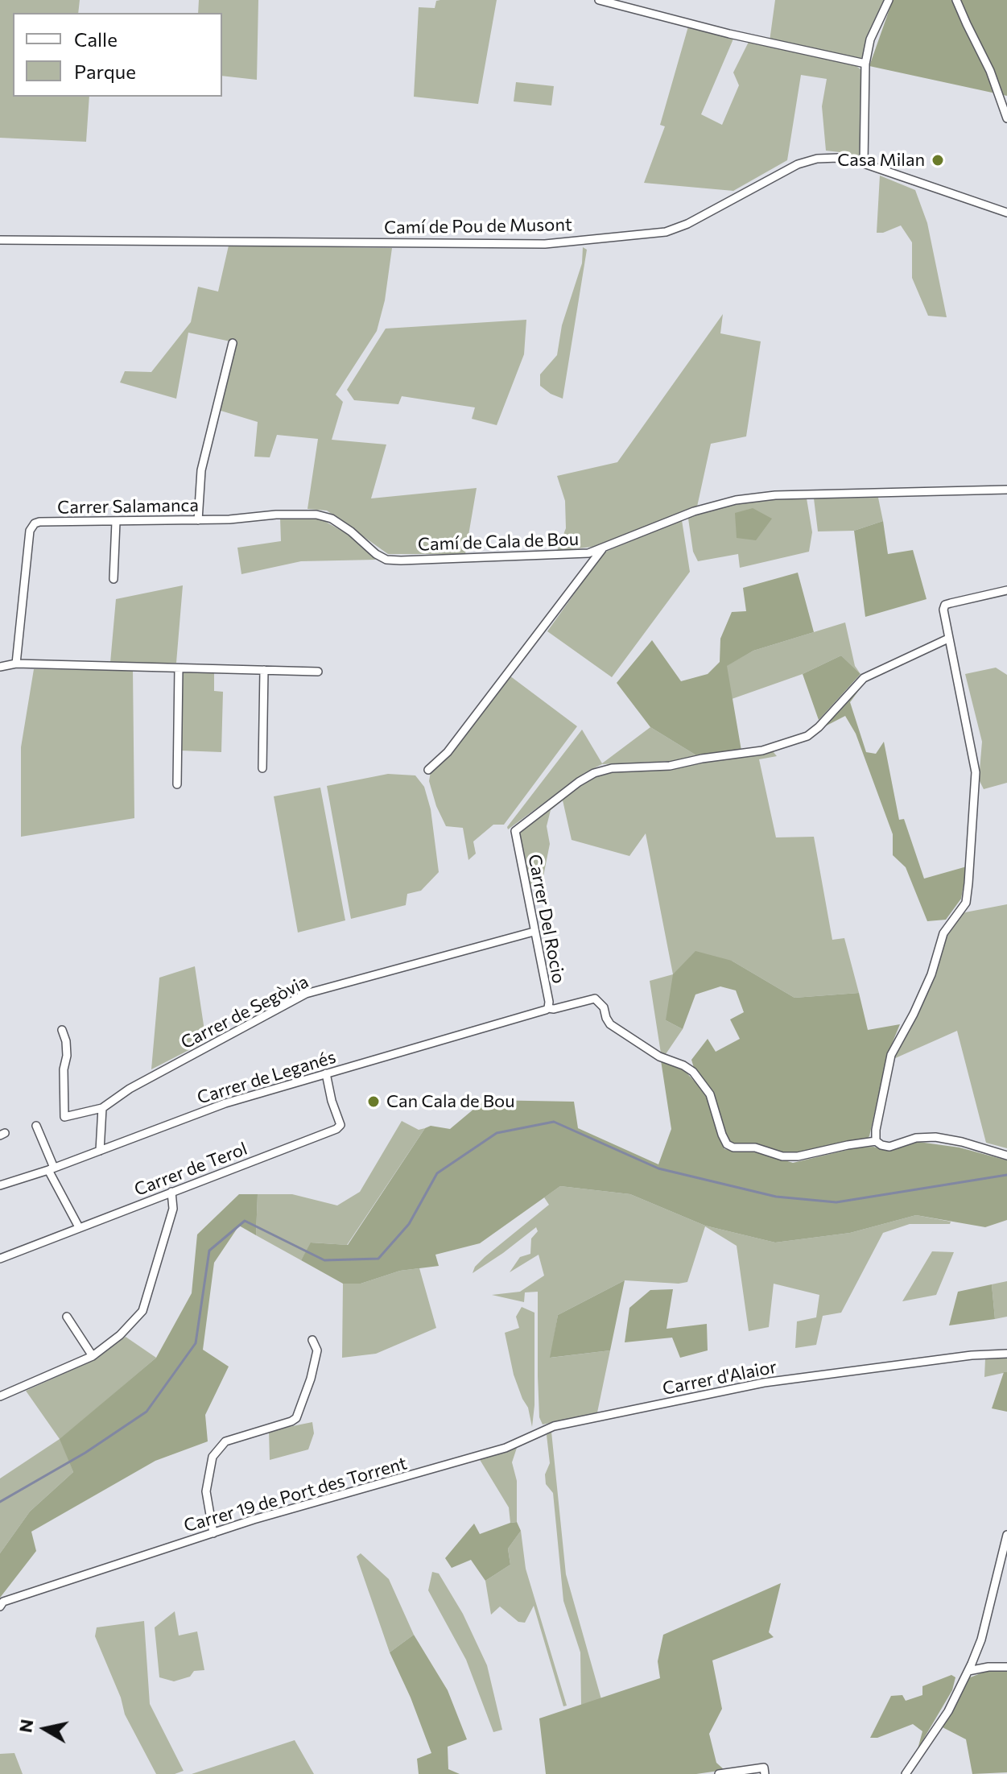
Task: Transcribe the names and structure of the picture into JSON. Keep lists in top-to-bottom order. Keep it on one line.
{"streets":{"street":["Camí de Pou de Musont","Carrer Salamanca","Camí de Cala de Bou","Carrer Del Rocio","Carrer de Segòvia","Carrer de Leganés","Carrer de Terol","Carrer d'Alaior","Carrer 19 de Port des Torrent"]},"crossings":[["Carrer Salamanca","Camí de Cala de Bou"],["Carrer Del Rocio","Carrer de Segòvia"],["Carrer Del Rocio","Carrer de Leganés"],["Carrer de Leganés","Carrer de Terol"],["Carrer d'Alaior","Carrer 19 de Port des Torrent"]],"places":["Casa Milan","Can Cala de Bou"],"legend":["Calle","Parque"],"north":"left"}
